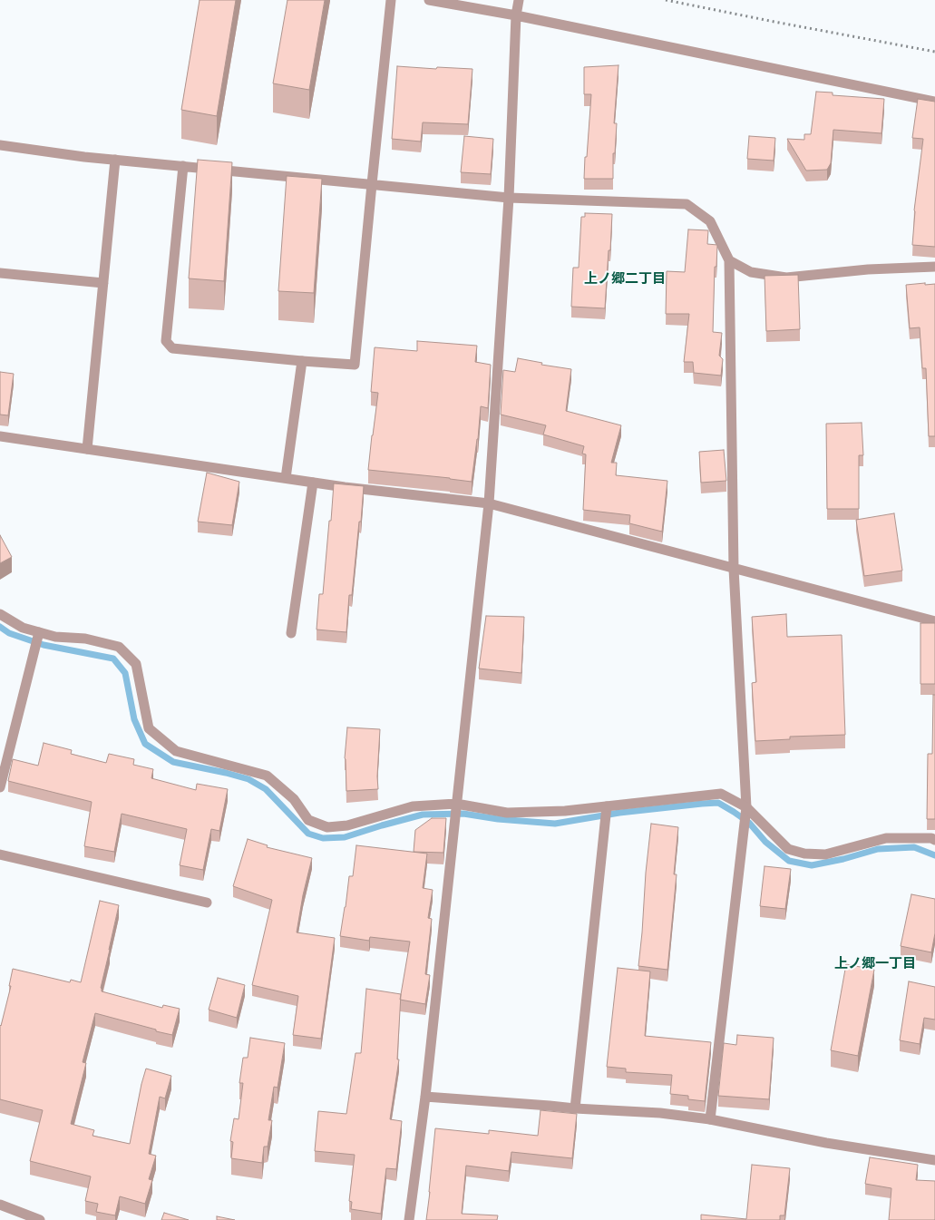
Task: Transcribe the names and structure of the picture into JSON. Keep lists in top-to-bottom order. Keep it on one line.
{"districts":["上ノ郷二丁目","上ノ郷一丁目"]}
